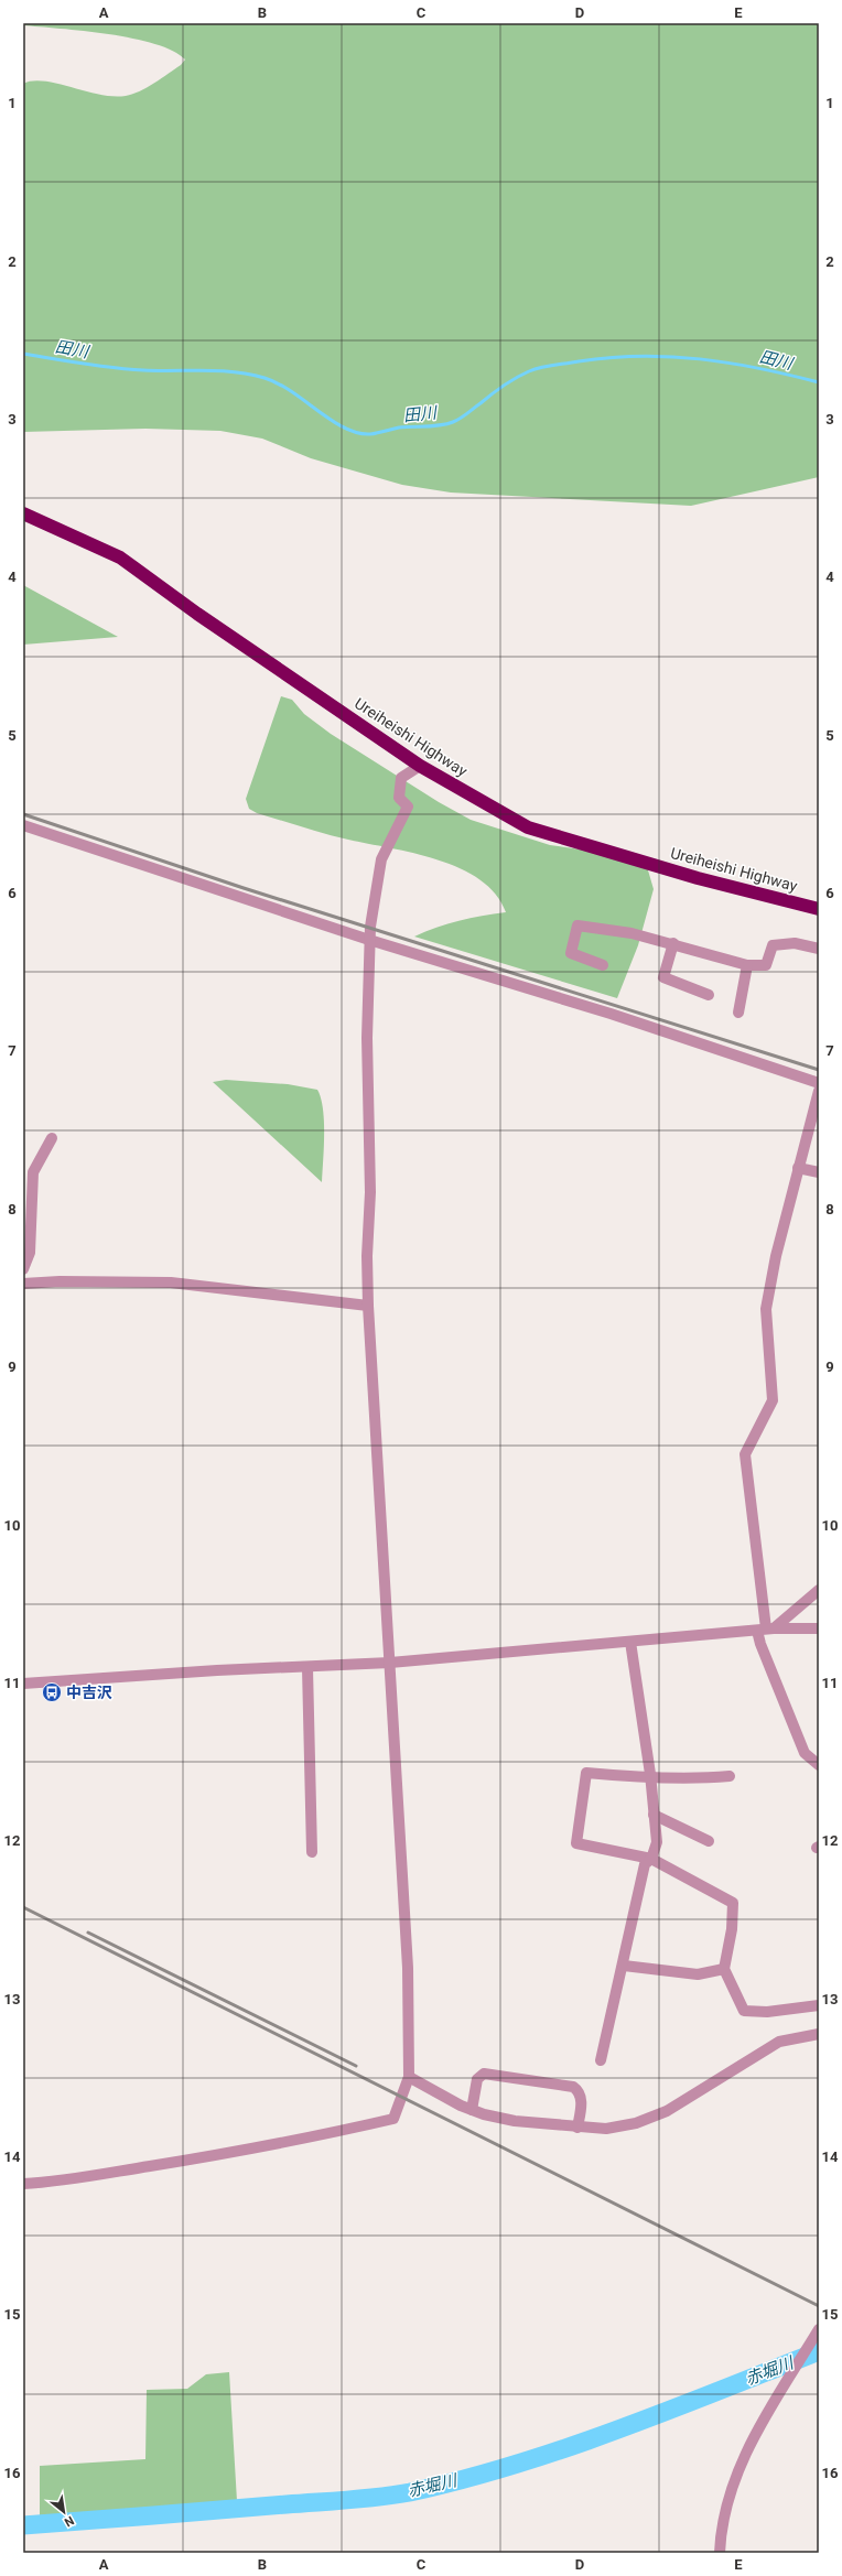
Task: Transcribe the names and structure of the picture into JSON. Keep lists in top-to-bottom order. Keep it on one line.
{"streets":{"highway":["Ureiheishi Highway"]},"water":["田川","赤堀川"],"places":{"bus stop":["中吉沢"]},"north":"bottom right","grid":{"columns":["A","B","C","D","E"],"rows":["1","2","3","4","5","6","7","8","9","10","11","12","13","14","15","16"]}}
